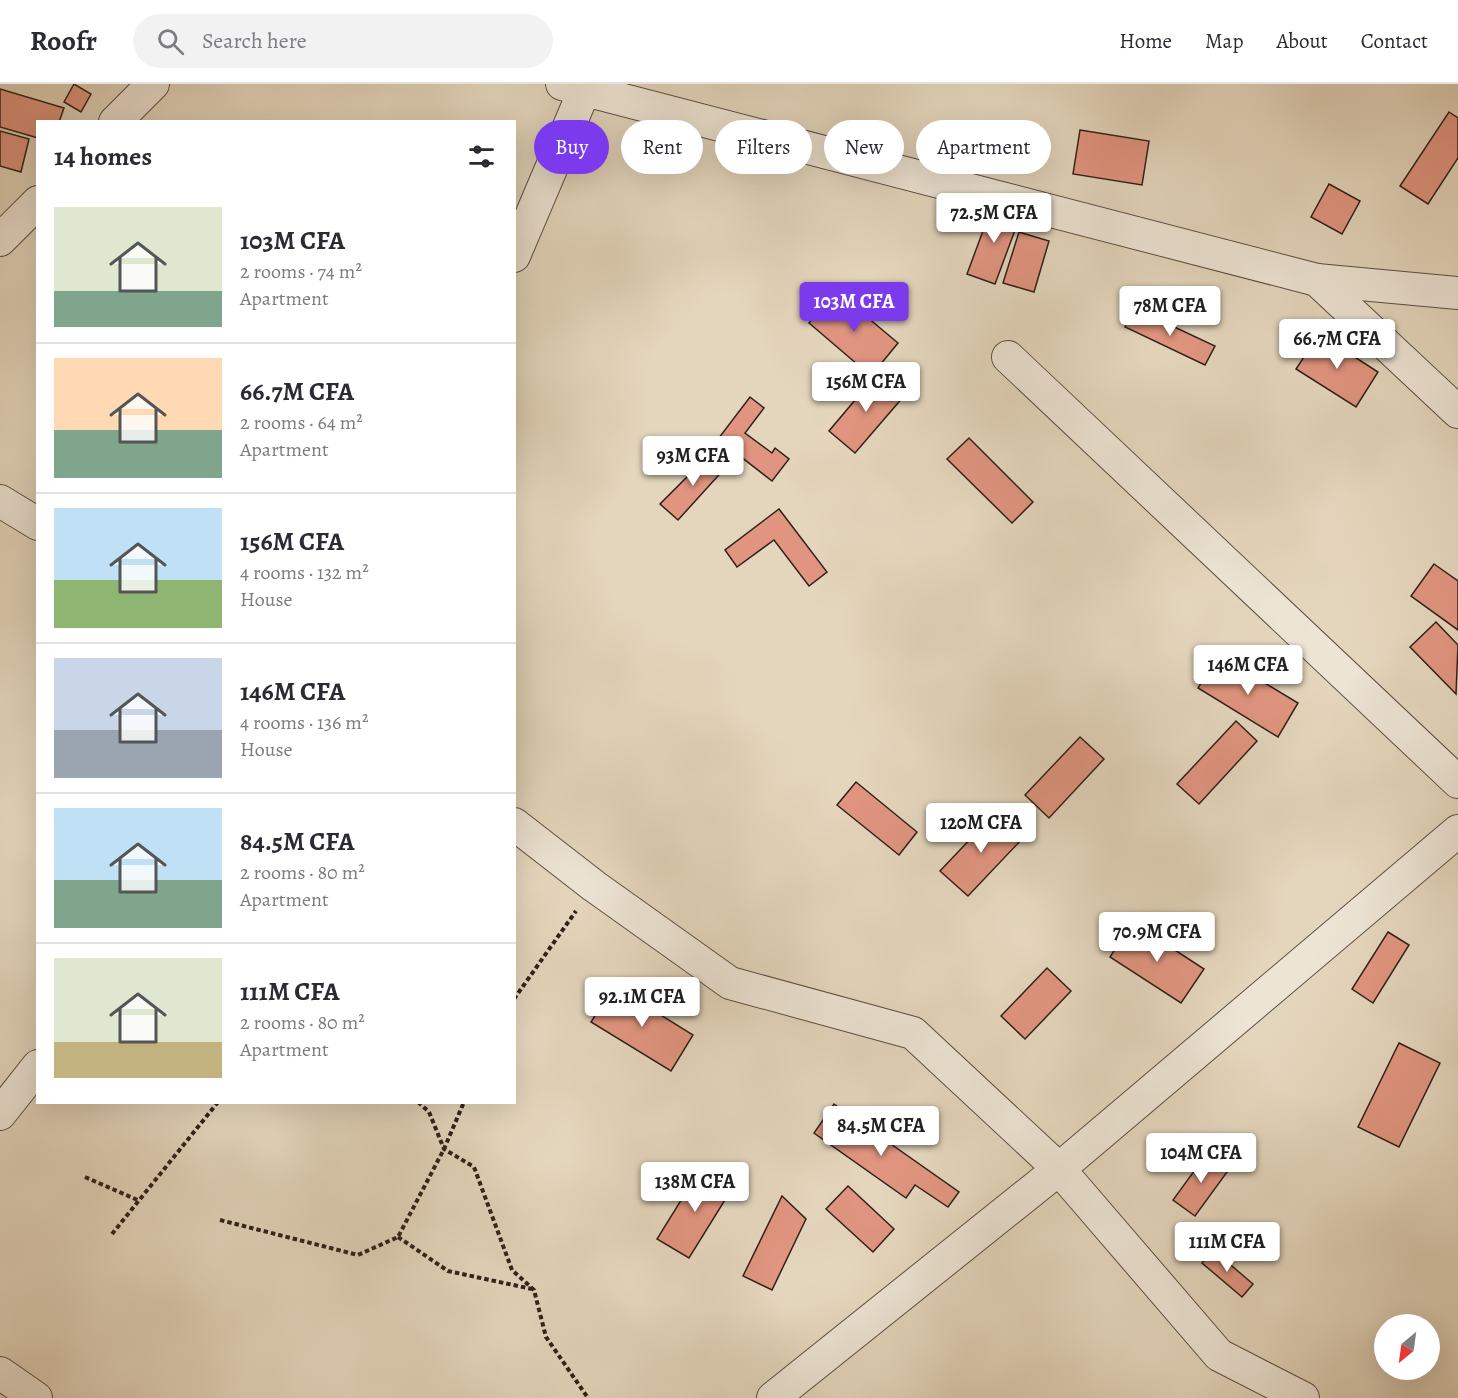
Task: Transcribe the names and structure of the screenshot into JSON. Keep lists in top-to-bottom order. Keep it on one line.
{"north":"bottom left","page":{"header":"Roofr","search":"Search here","nav":["Home","Map","About","Contact"],"chip":["Buy","Rent","Filters","New","Apartment"],"heading":"14 homes","list":[{"name":"103M CFA","note":"2 rooms · 74 m² · Apartment"},{"name":"66.7M CFA","note":"2 rooms · 64 m² · Apartment"},{"name":"156M CFA","note":"4 rooms · 132 m² · House"},{"name":"146M CFA","note":"4 rooms · 136 m² · House"},{"name":"84.5M CFA","note":"2 rooms · 80 m² · Apartment"},{"name":"111M CFA","note":"2 rooms · 80 m² · Apartment"}],"price":["72.5M CFA","103M CFA","78M CFA","66.7M CFA","156M CFA","93M CFA","146M CFA","120M CFA","70.9M CFA","92.1M CFA","84.5M CFA","104M CFA","138M CFA","111M CFA"]}}
